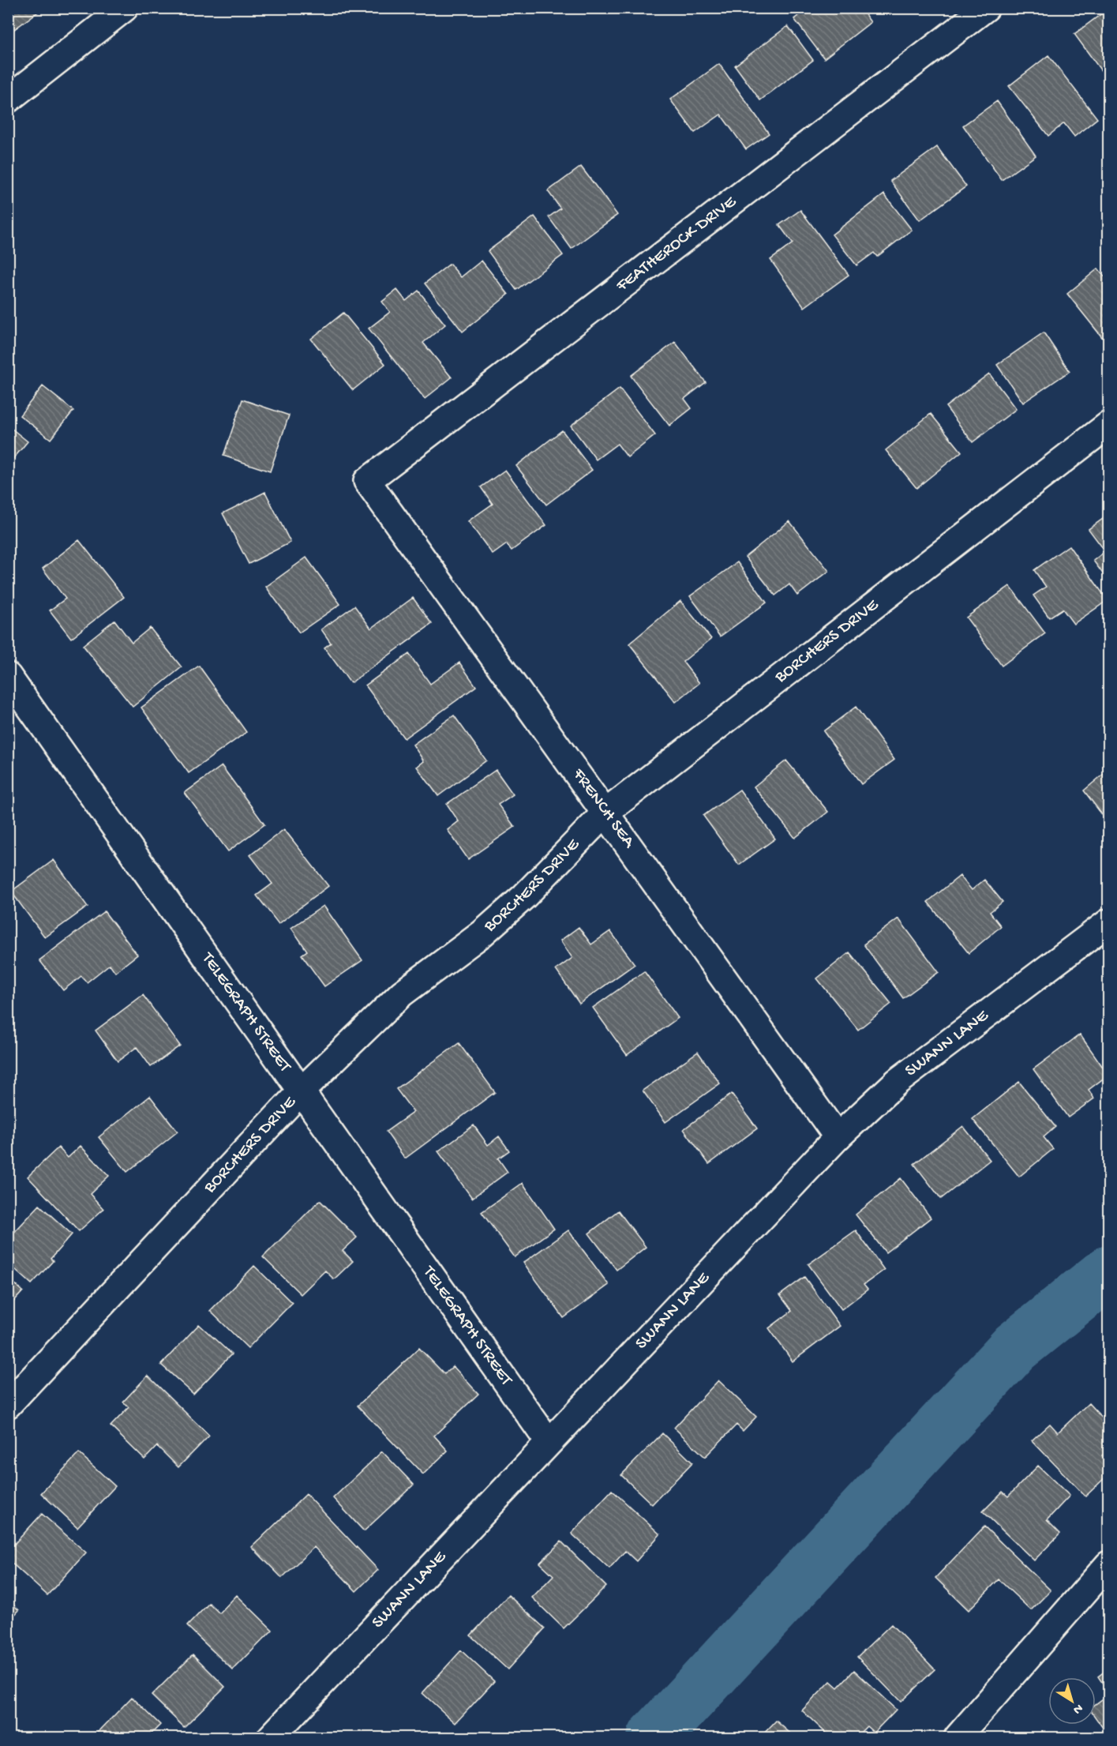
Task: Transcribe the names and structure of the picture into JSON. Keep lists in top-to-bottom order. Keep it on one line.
{"streets":{"street":["FEATHEROCK DRIVE","BORCHERS DRIVE","FRENCH SEA","TELEGRAPH STREET","SWANN LANE"]},"crossings":[["FEATHEROCK DRIVE","FRENCH SEA"],["BORCHERS DRIVE","FRENCH SEA"],["BORCHERS DRIVE","TELEGRAPH STREET"],["FRENCH SEA","SWANN LANE"],["TELEGRAPH STREET","SWANN LANE"]],"north":"bottom right"}
